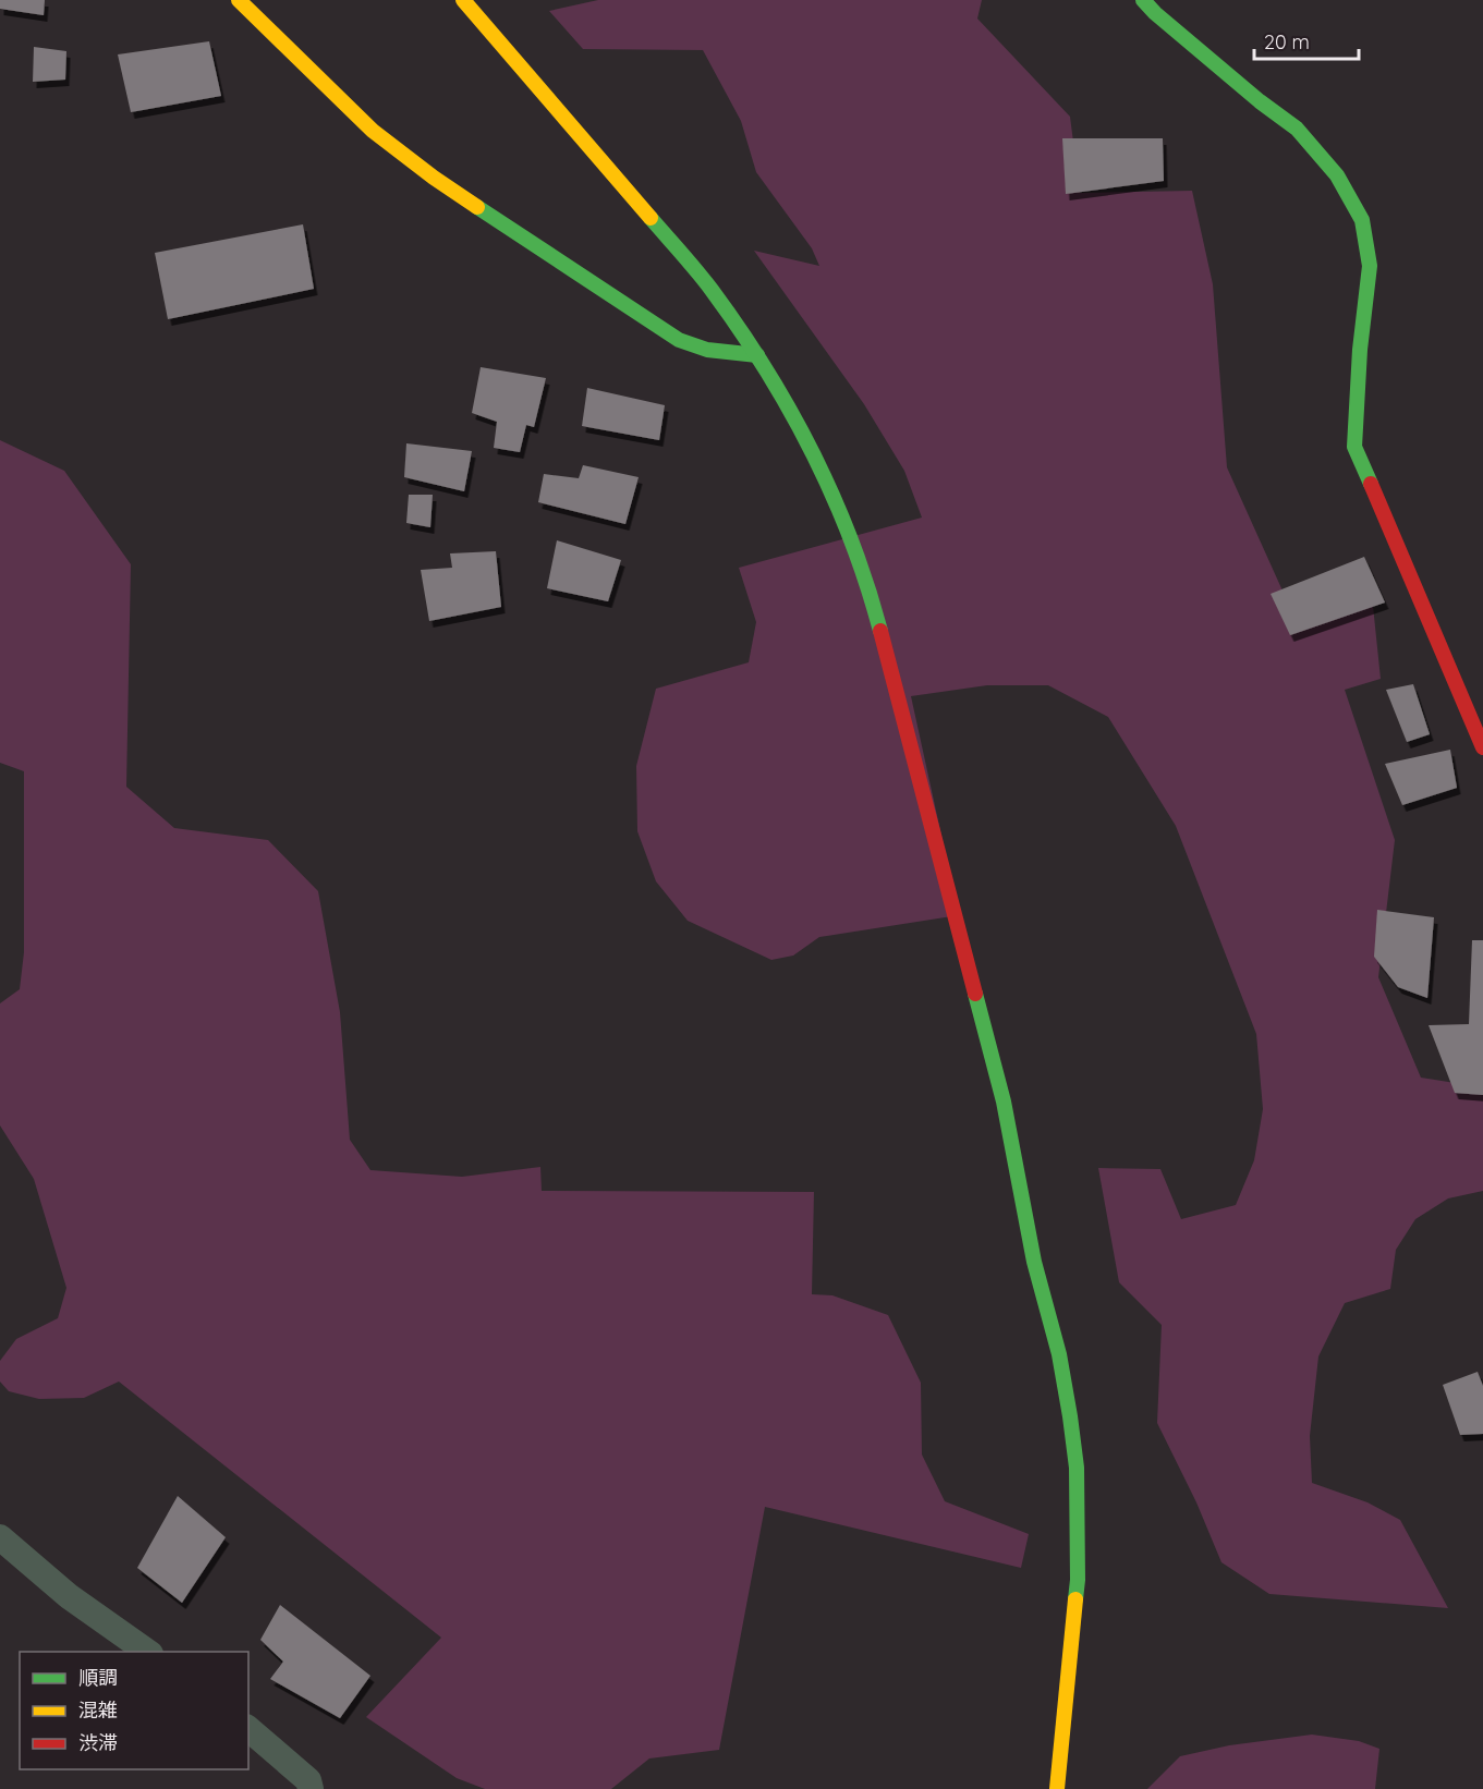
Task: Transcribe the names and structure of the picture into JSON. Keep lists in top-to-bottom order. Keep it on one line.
{"legend":["順調","混雑","渋滞"],"scale_bar":"20 m"}
